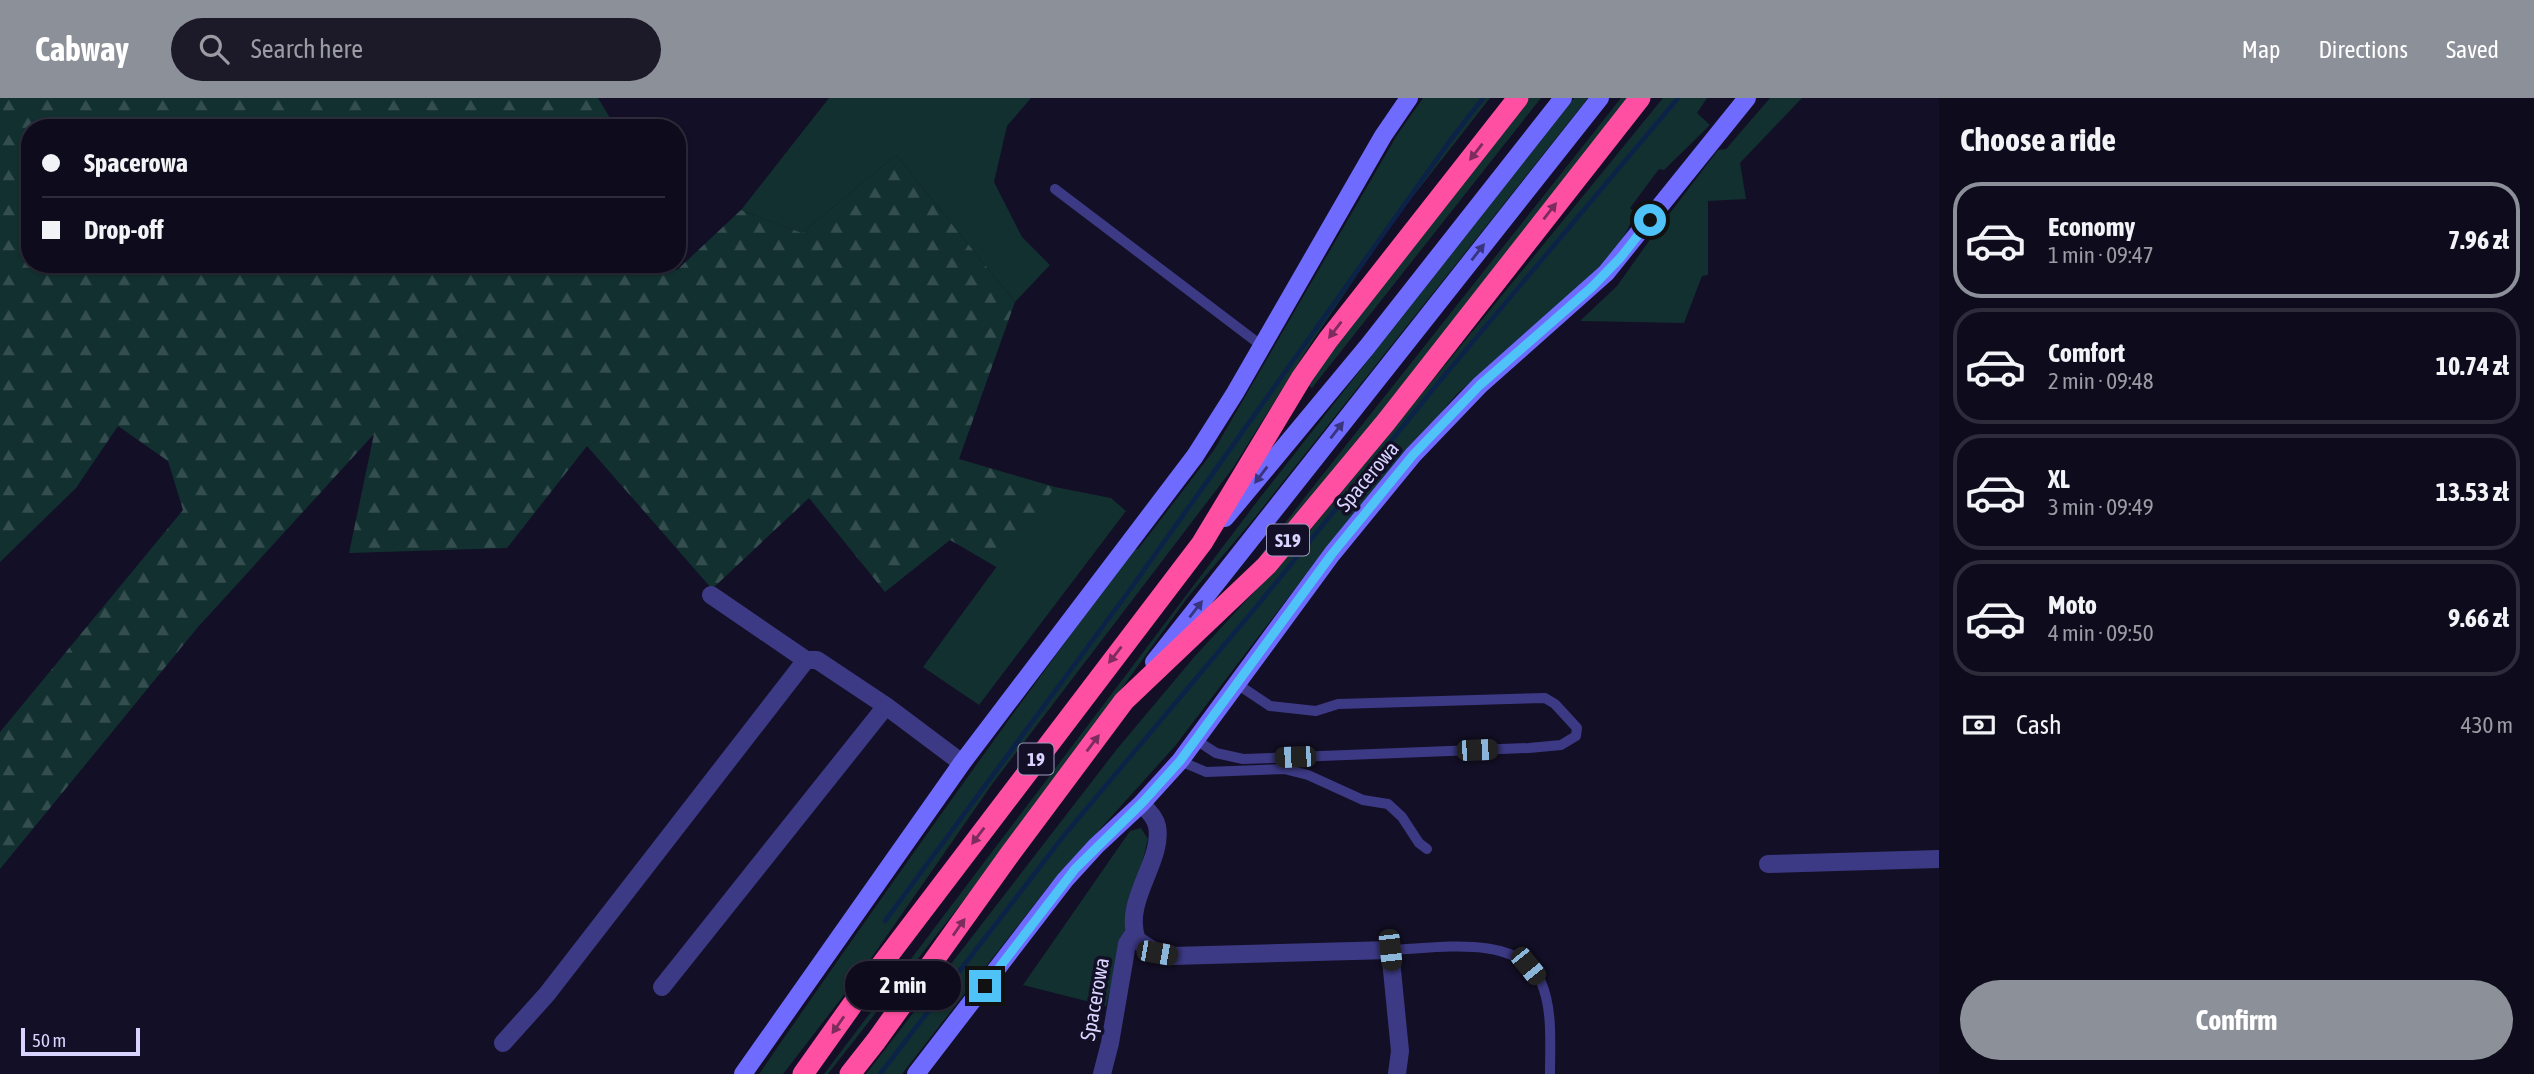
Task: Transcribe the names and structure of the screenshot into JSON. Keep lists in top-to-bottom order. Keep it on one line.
{"streets":{"highway":["S19","19"],"street":["Spacerowa"]},"crossings":[["S19","19"]],"scale_bar":"50 m","page":{"header":"Cabway","search":"Search here","nav":["Map","Directions","Saved"],"heading":"Choose a ride","banner":["Spacerowa","Drop-off"],"list":[{"name":"Economy","note":"1 min · 09:47","value":"7.96 zł"},{"name":"Comfort","note":"2 min · 09:48","value":"10.74 zł"},{"name":"XL","note":"3 min · 09:49","value":"13.53 zł"},{"name":"Moto","note":"4 min · 09:50","value":"9.66 zł"}],"pay":["Cash","430 m"],"bubble":"2 min","buttons":"Confirm","scale":"50 m"}}
